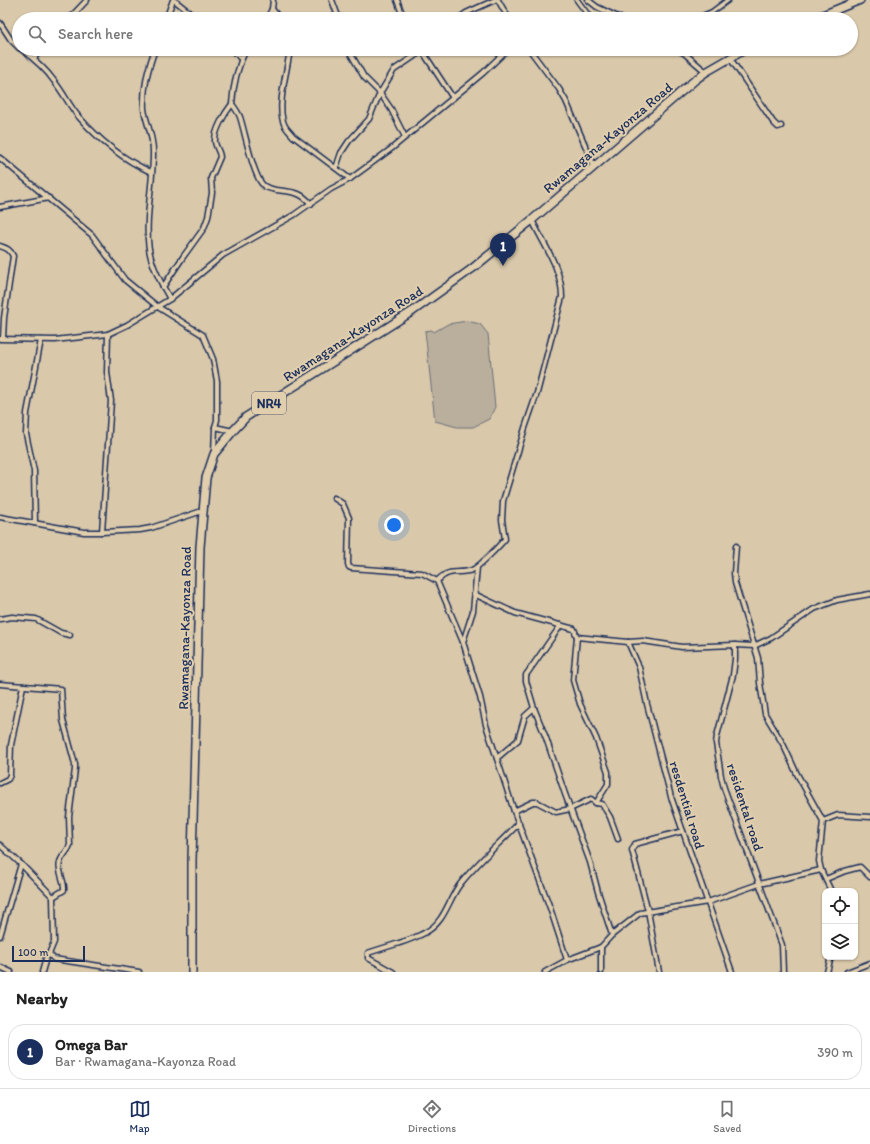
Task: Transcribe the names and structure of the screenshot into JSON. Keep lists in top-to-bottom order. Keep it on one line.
{"streets":{"highway":["Rwamagana-Kayonza Road","NR4"],"street":["resdential road","residental road"]},"scale_bar":"100 m","page":{"search":"Search here","pins":"1","scale":"100 m","heading":"Nearby","list":[{"mark":"1","name":"Omega Bar","note":"Bar · Rwamagana-Kayonza Road","value":"390 m"}],"nav":["Map","Directions","Saved"]}}
